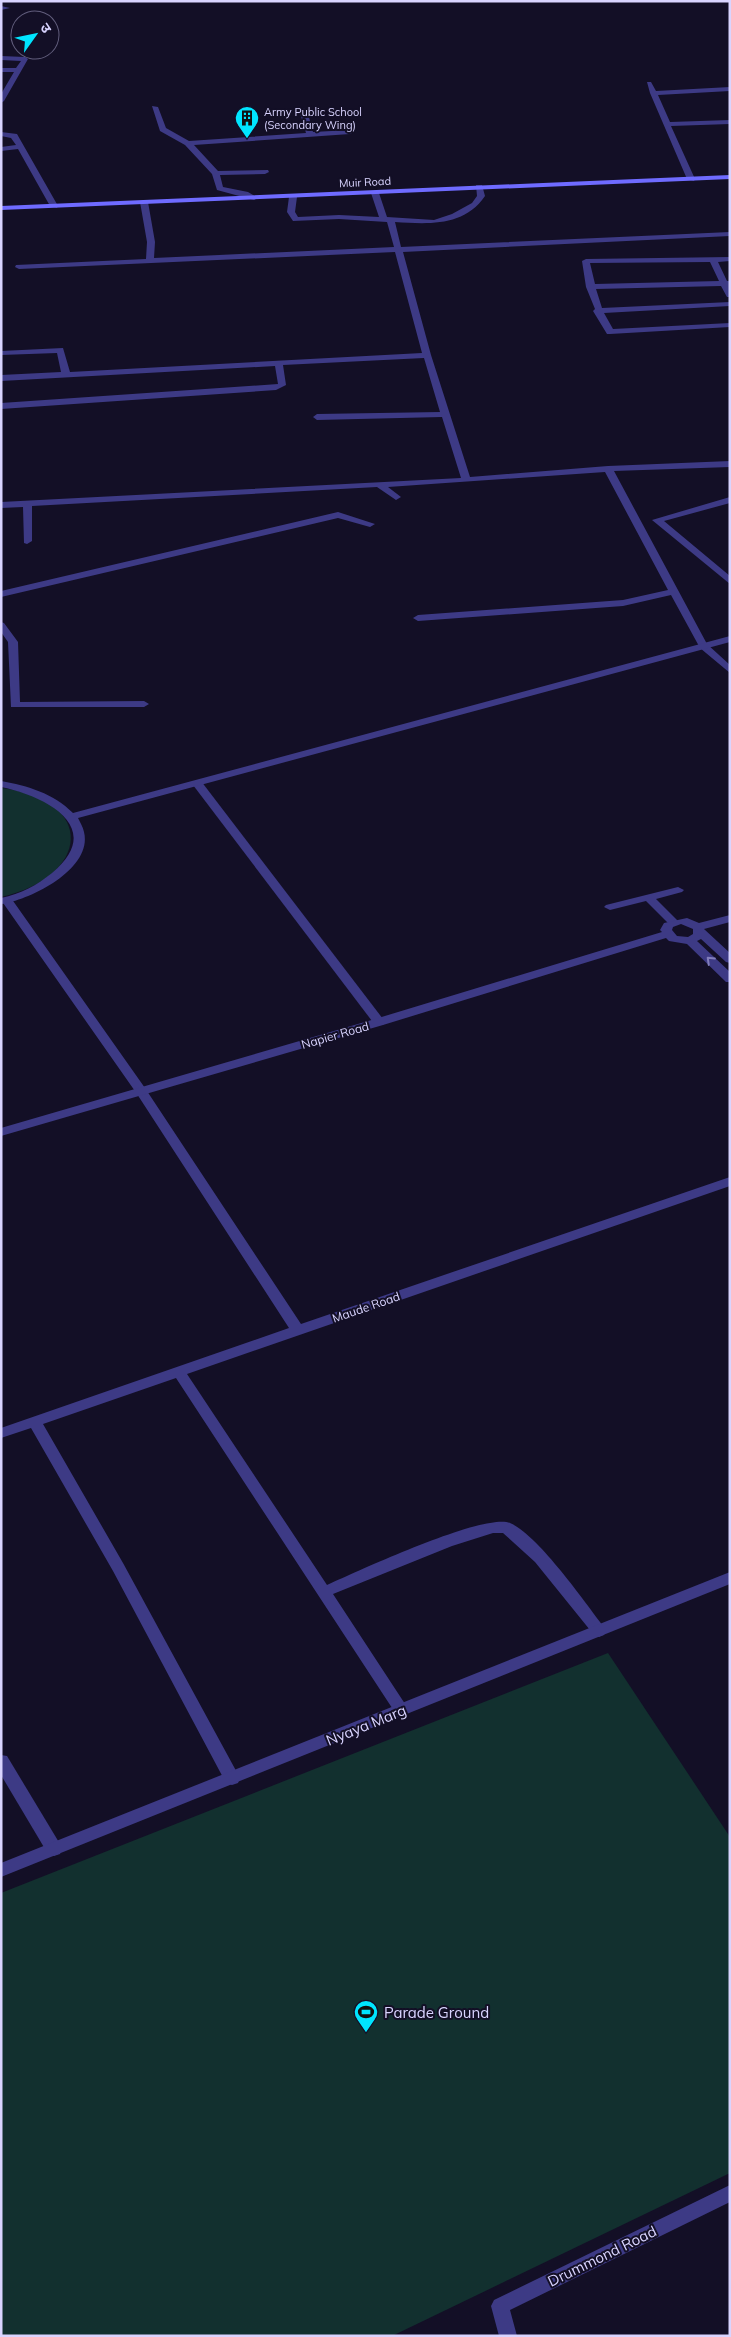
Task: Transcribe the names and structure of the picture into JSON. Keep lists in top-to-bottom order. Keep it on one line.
{"streets":{"main road":["Muir Road"],"street":["Napier Road","Maude Road","Nyaya Marg","Drummond Road"]},"places":{"building":["Army Public School (Secondary Wing)"],"sports":["Parade Ground"]},"north":"top right"}
